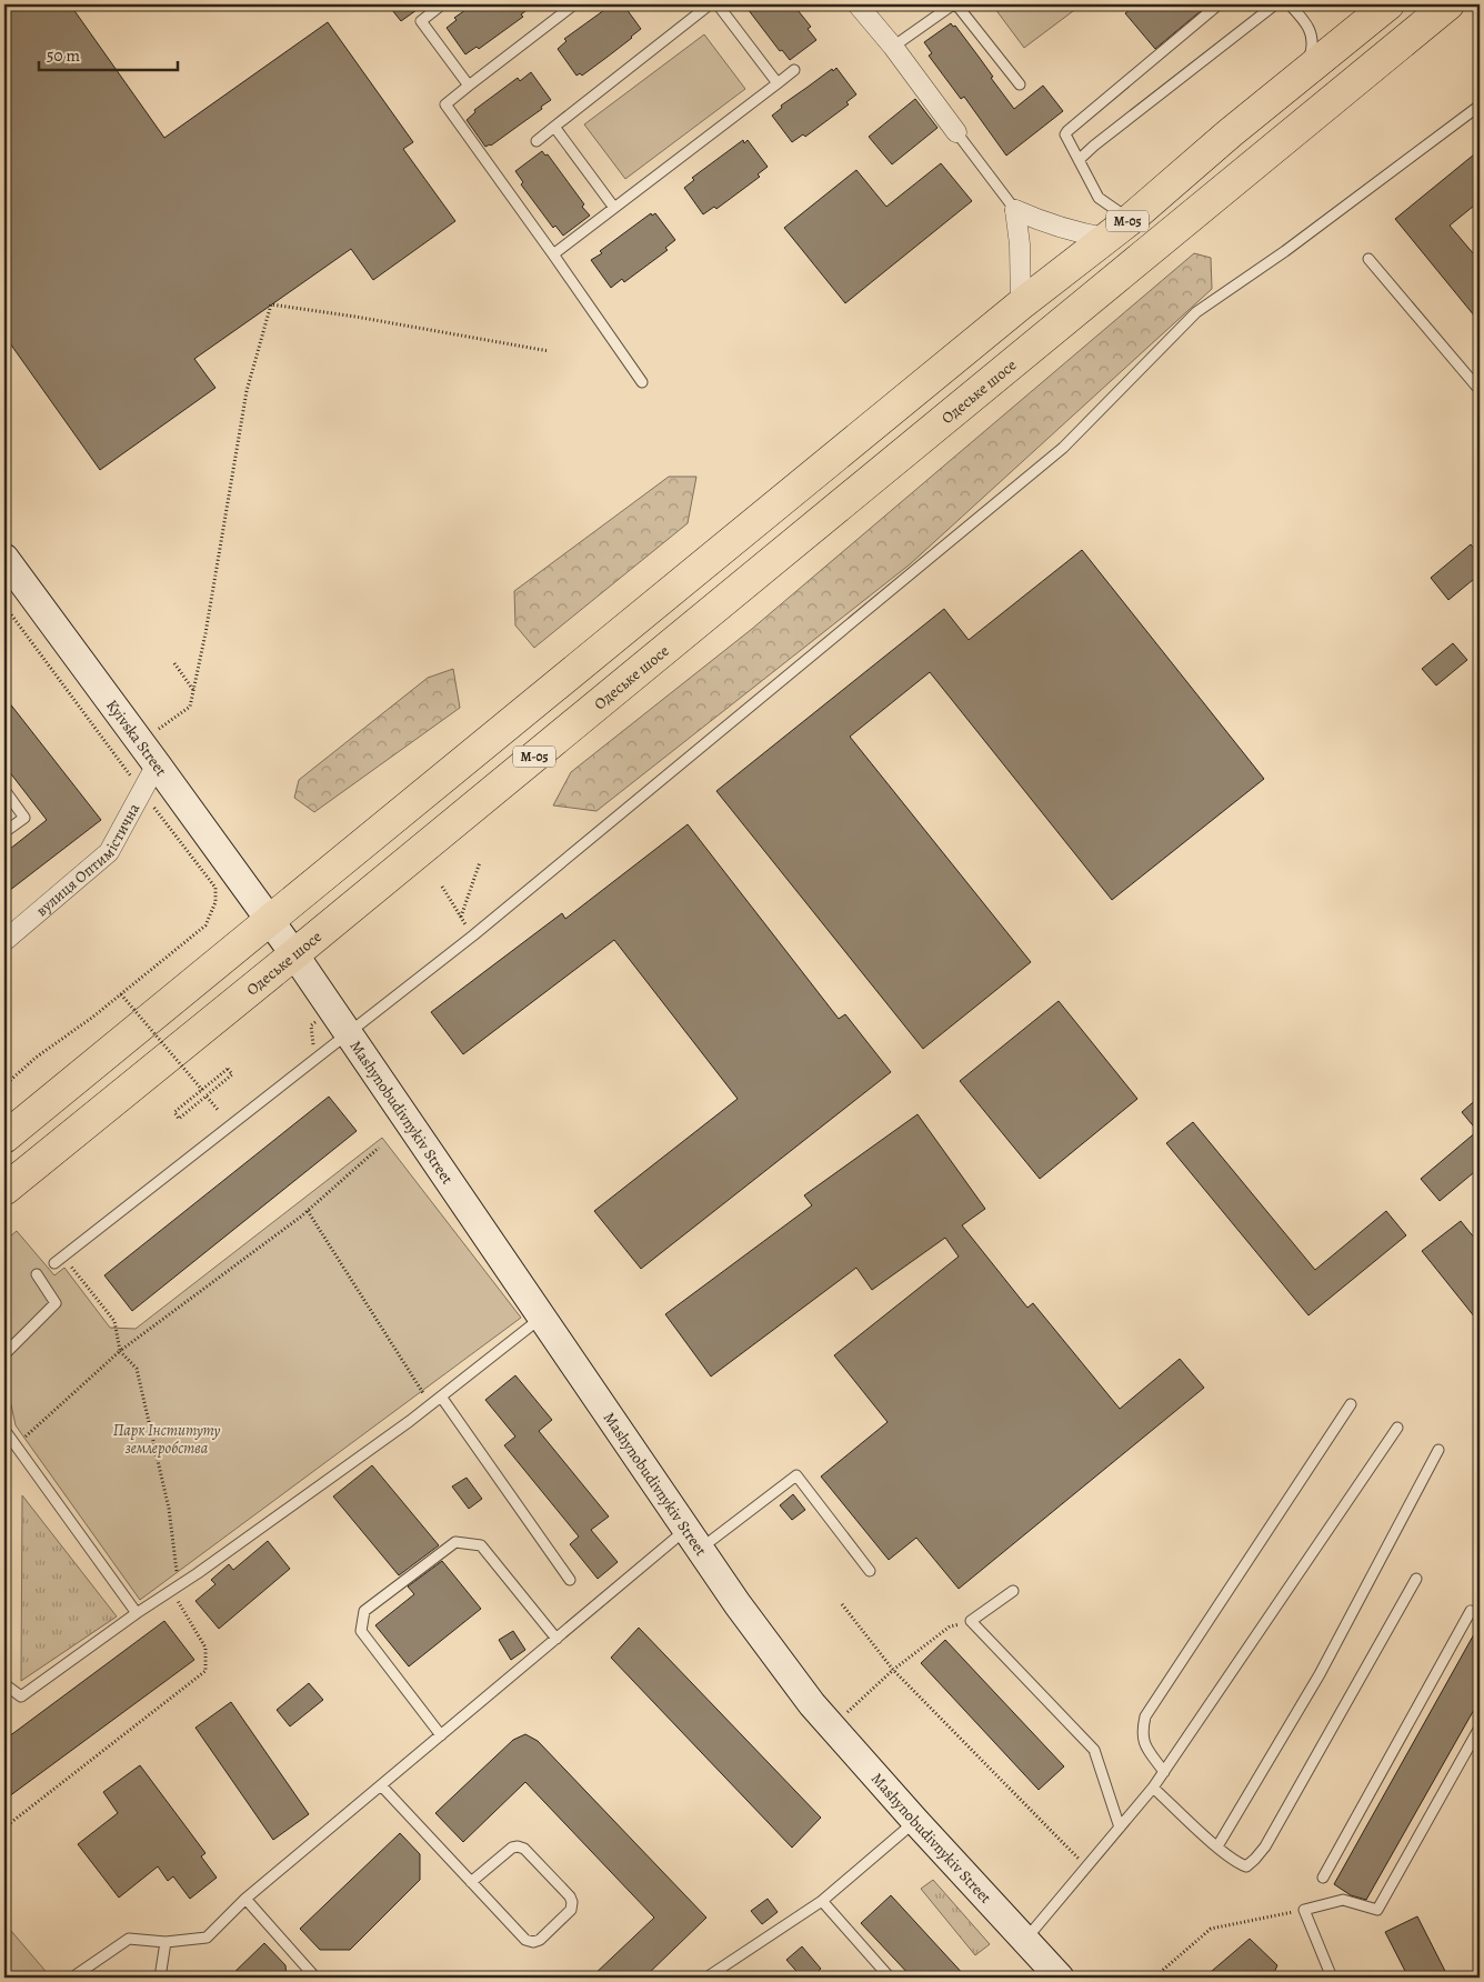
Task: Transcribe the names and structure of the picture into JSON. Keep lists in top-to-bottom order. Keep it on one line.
{"streets":{"highway":["М-05","Одеське шосе"],"street":["Kyivska Street","вулиця Оптимістична","Mashynobudivnykiv Street"]},"crossings":[["М-05","Kyivska Street"],["Одеське шосе","Kyivska Street"],["Одеське шосе","Mashynobudivnykiv Street"],["Kyivska Street","вулиця Оптимістична"],["Kyivska Street","Mashynobudivnykiv Street"]],"parks":["Парк Інституту землеробства"],"scale_bar":"50 m"}
